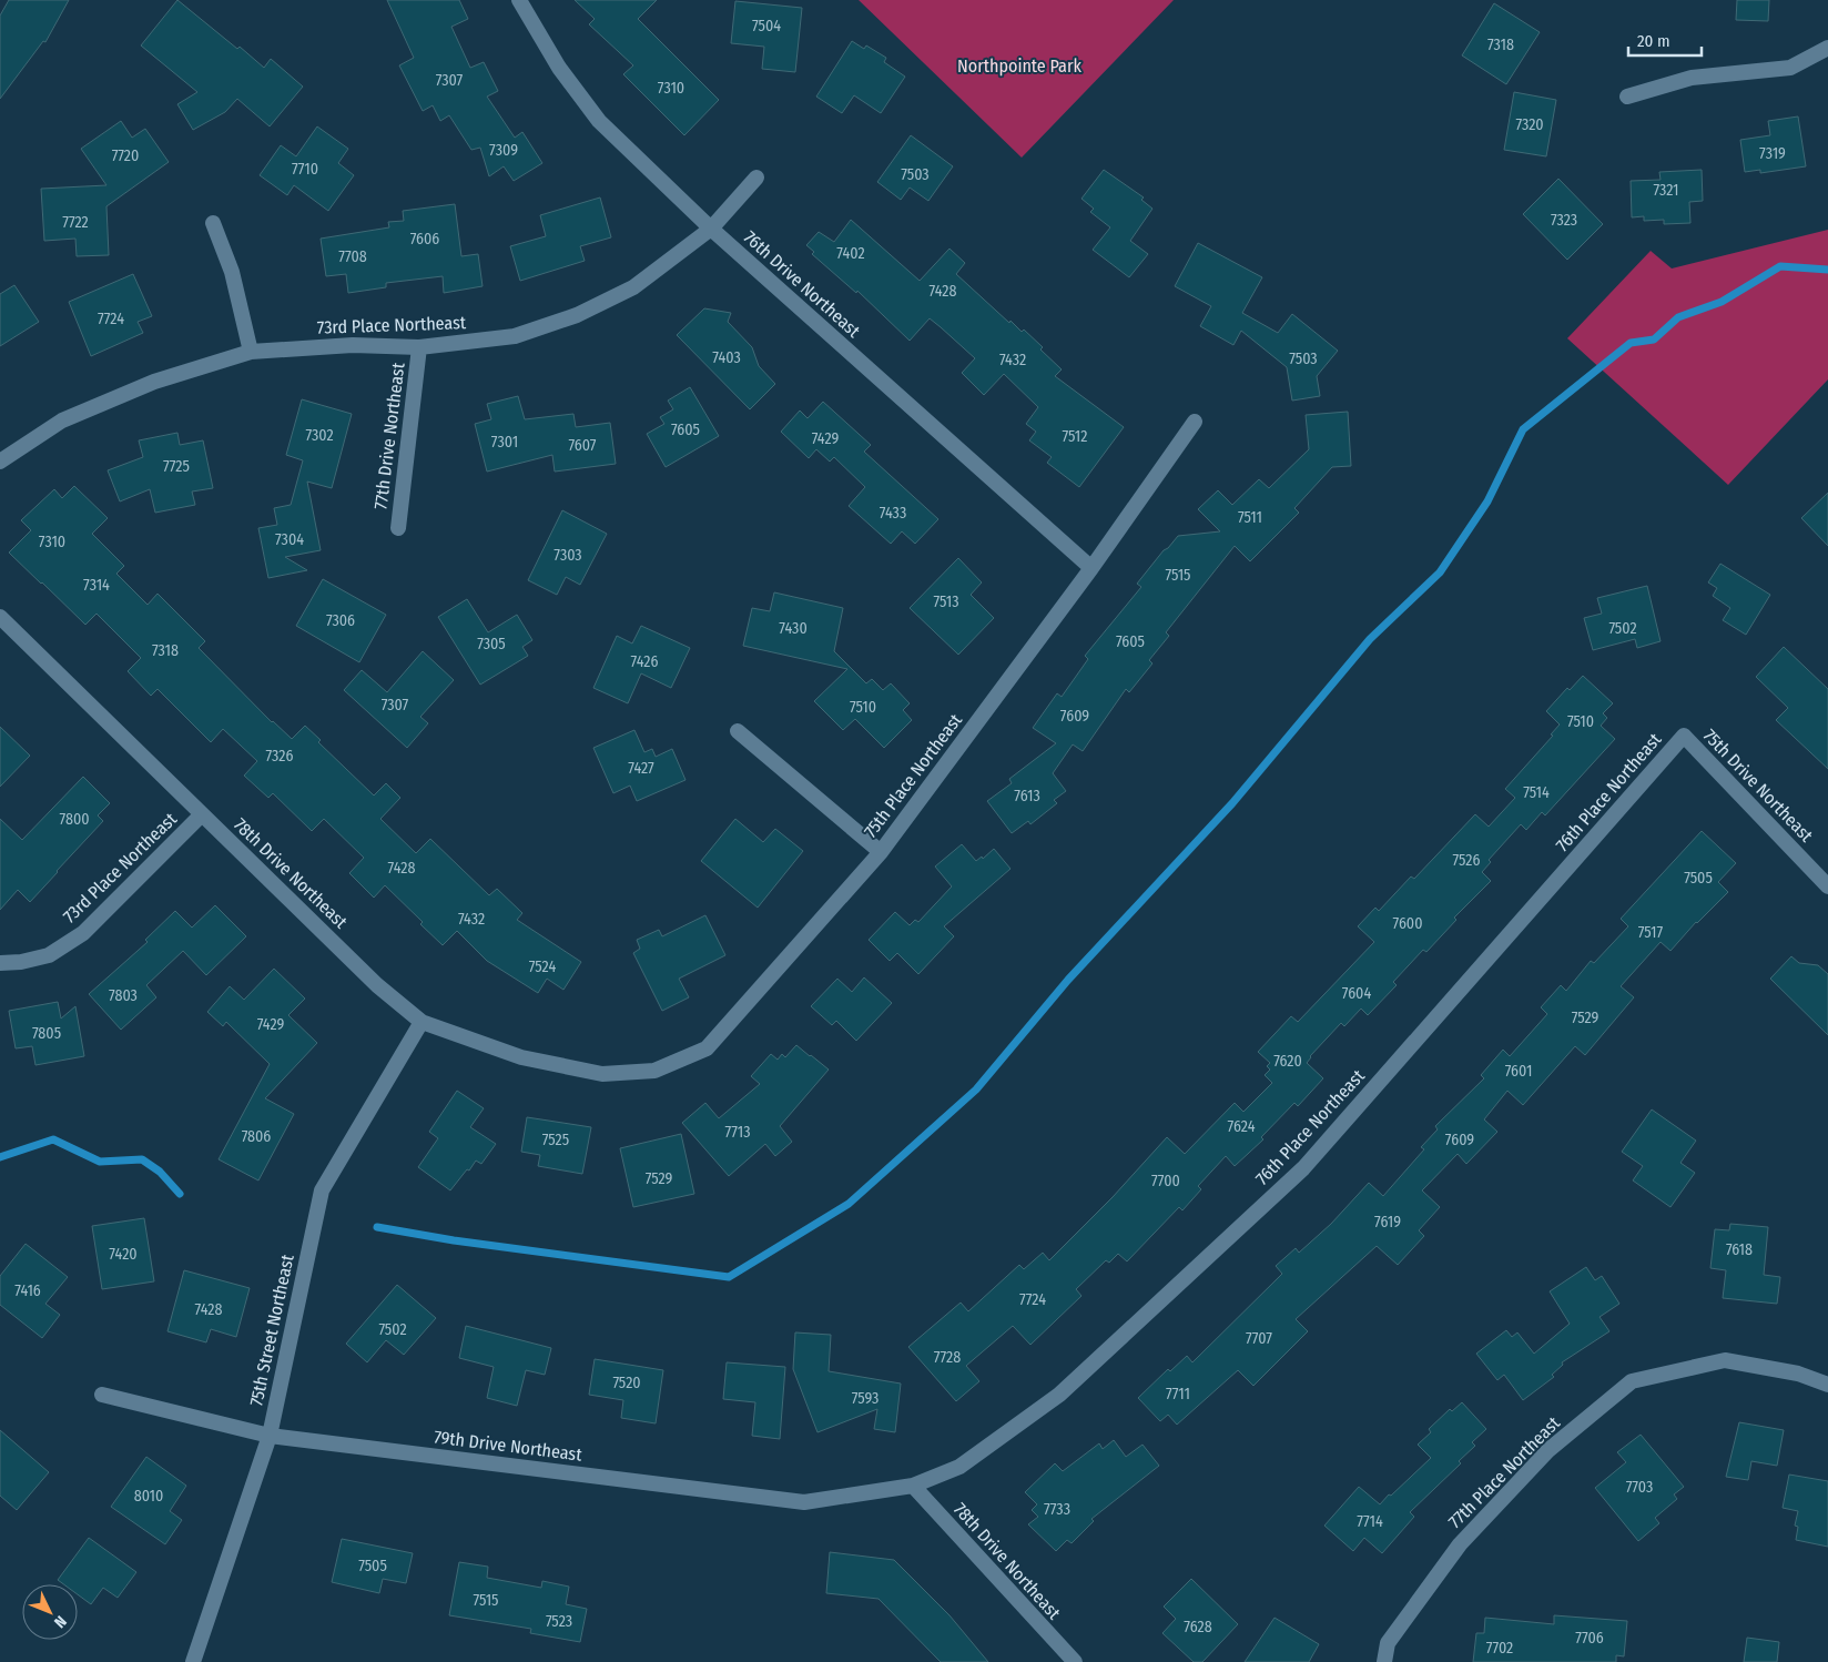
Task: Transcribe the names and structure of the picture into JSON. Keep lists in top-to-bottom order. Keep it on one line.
{"streets":{"street":["76th Drive Northeast","73rd Place Northeast","77th Drive Northeast","75th Place Northeast","75th Drive Northeast","76th Place Northeast","78th Drive Northeast","75th Street Northeast","79th Drive Northeast","77th Place Northeast"]},"crossings":[["76th Drive Northeast","73rd Place Northeast"],["76th Drive Northeast","75th Place Northeast"],["73rd Place Northeast","77th Drive Northeast"],["73rd Place Northeast","78th Drive Northeast"],["75th Place Northeast","78th Drive Northeast"],["75th Drive Northeast","76th Place Northeast"],["76th Place Northeast","78th Drive Northeast"],["76th Place Northeast","79th Drive Northeast"],["78th Drive Northeast","75th Street Northeast"],["78th Drive Northeast","79th Drive Northeast"],["75th Street Northeast","79th Drive Northeast"]],"parks":["Northpointe Park"],"house_numbers":["7504","7318","7307","7310","7320","7309","7319","7720","7710","7503","7321","7323","7722","7606","7402","7708","7428","7724","7403","7503","7432","7605","7302","7512","7429","7301","7607","7725","7433","7511","7304","7310","7303","7515","7314","7513","7306","7430","7502","7605","7305","7318","7426","7307","7510","7609","7510","7326","7427","7514","7613","7800","7526","7428","7505","7432","7600","7517","7524","7604","7803","7529","7429","7805","7620","7601","7624","7713","7806","7525","7609","7529","7700","7619","7618","7420","7416","7724","7428","7502","7707","7728","7520","7711","7593","7703","8010","7733","7714","7505","7515","7523","7628","7706","7702"],"scale_bar":"20 m","north":"bottom right"}
